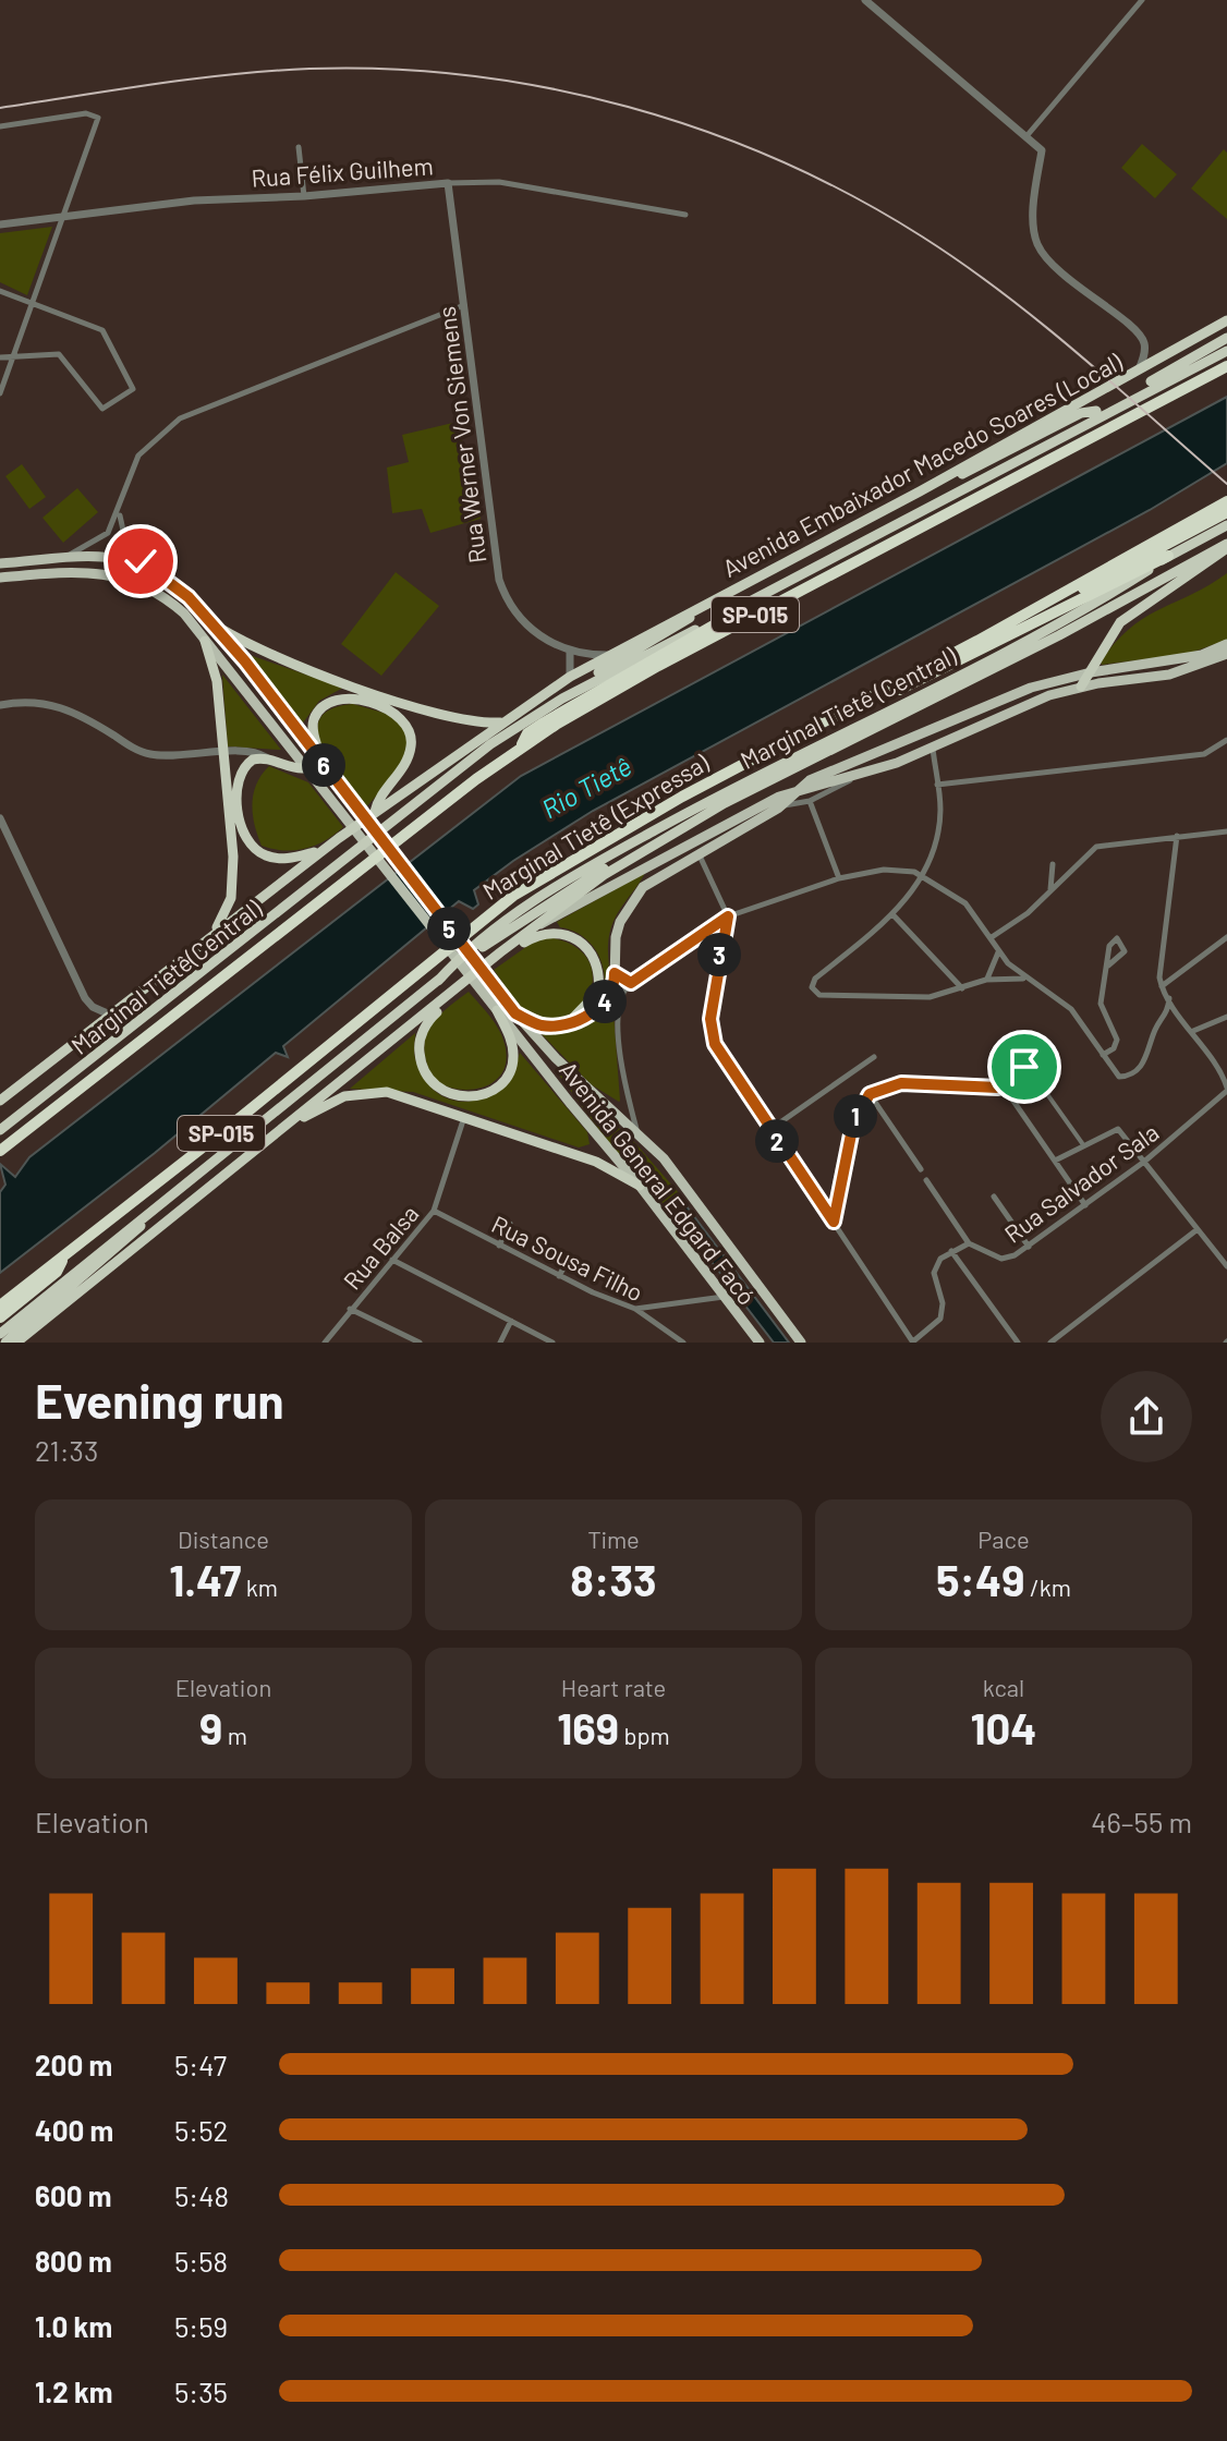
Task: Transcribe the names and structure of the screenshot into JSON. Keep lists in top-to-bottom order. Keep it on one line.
{"streets":{"highway":["Avenida Embaixador Macedo Soares (Local)","SP-015","Marginal Tietê (Central)","Marginal Tietê (Expressa)","Marginal Tietê(Central)"],"main road":["Avenida General Edgard Facó"],"street":["Rua Félix Guilhem","Rua Werner Von Siemens","Rua Salvador Sala","Rua Balsa","Rua Sousa Filho"]},"crossings":[["Rua Félix Guilhem","Rua Werner Von Siemens"],["SP-015","Marginal Tietê (Expressa)"],["Rua Balsa","Rua Sousa Filho"]],"water":["Rio Tietê"],"page":{"pins":["6","5","3","4","1","2"],"heading":["Evening run","21:33"],"stats":[["Distance","1.47 km"],["Time","8:33"],["Pace","5:49 /km"],["Elevation","9 m"],["Heart rate","169 bpm"],["kcal","104"]],"chart":["Elevation","46–55 m"],"list":[{"name":"200 m","note":"5:47"},{"name":"400 m","note":"5:52"},{"name":"600 m","note":"5:48"},{"name":"800 m","note":"5:58"},{"name":"1.0 km","note":"5:59"},{"name":"1.2 km","note":"5:35"}]}}
